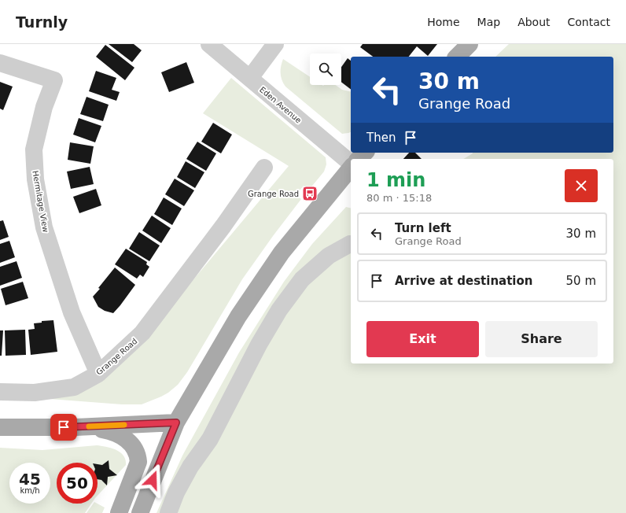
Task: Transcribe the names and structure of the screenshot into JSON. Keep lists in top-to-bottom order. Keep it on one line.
{"streets":{"street":["Eden Avenue","Hermitage View","Grange Road"]},"crossings":[["Hermitage View","Grange Road"]],"places":{"bus stop":["Grange Road"]},"page":{"header":"Turnly","nav":["Home","Map","About","Contact"],"turn":["30 m","Grange Road"],"then":"Then","heading":["1 min","80 m · 15:18"],"list":[{"name":"Turn left","note":"Grange Road","value":"30 m"},{"name":"Arrive at destination","value":"50 m"}],"buttons":["Exit","Share"],"speed":"45 km/h","limit":"50"}}
